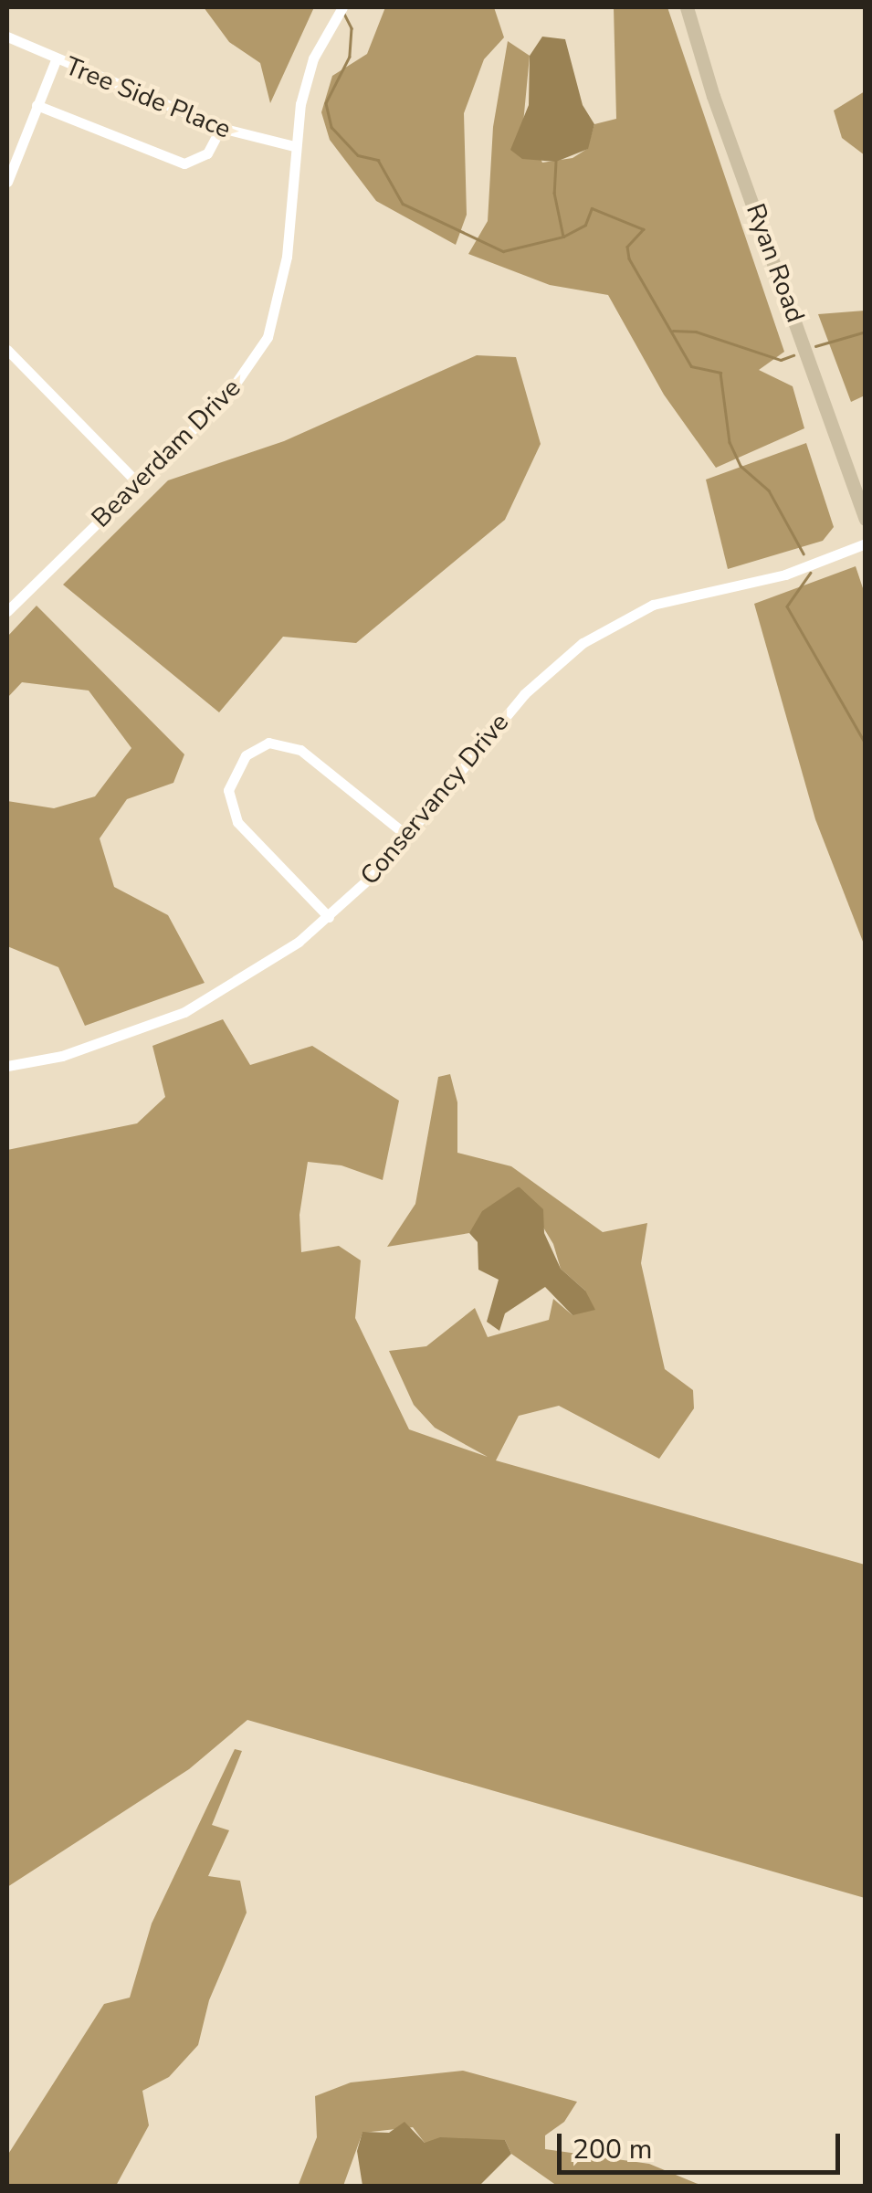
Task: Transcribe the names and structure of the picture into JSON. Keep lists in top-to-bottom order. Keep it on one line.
{"streets":{"main road":["Ryan Road"],"street":["Tree Side Place","Beaverdam Drive","Conservancy Drive"]},"crossings":[["Tree Side Place","Beaverdam Drive"]],"scale_bar":"200 m"}
